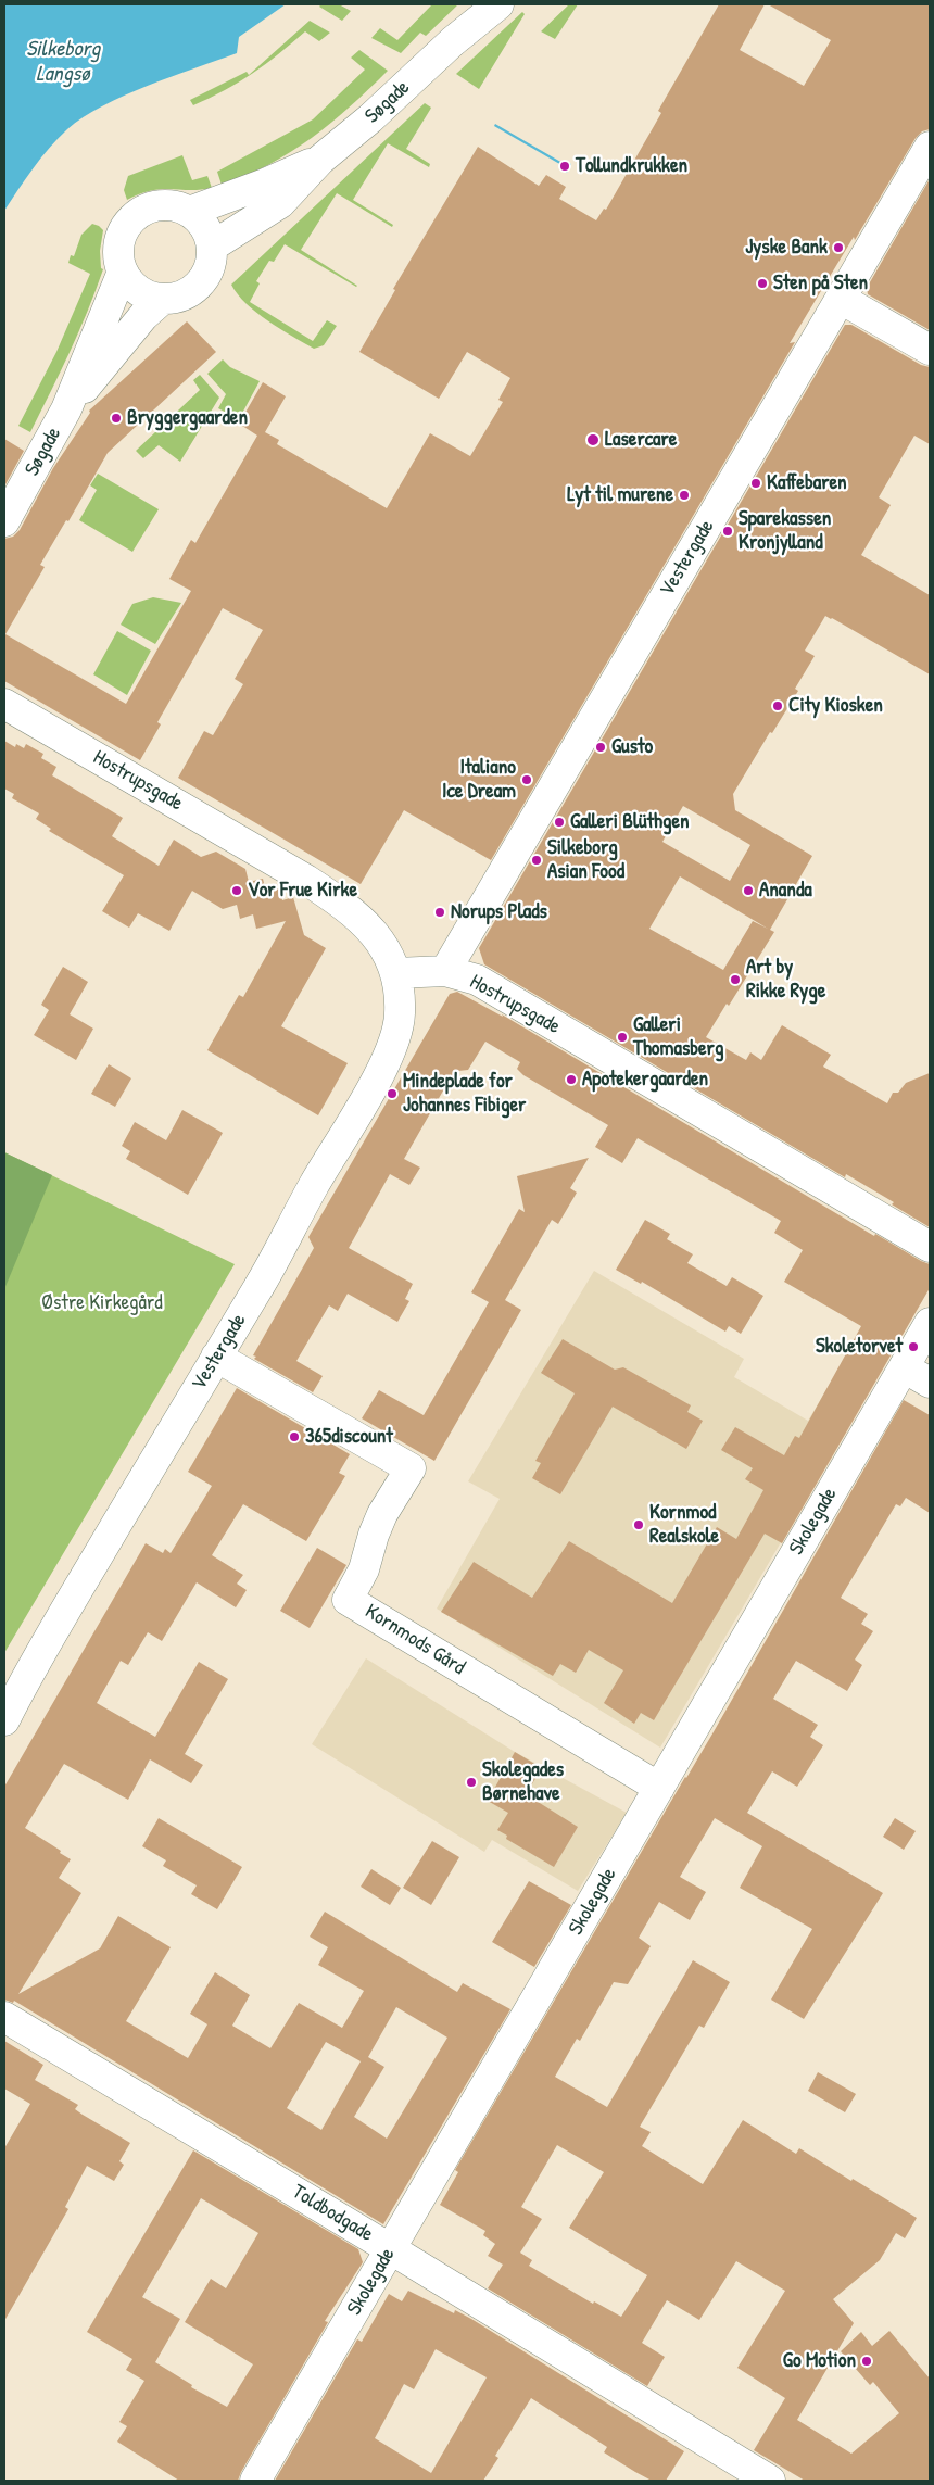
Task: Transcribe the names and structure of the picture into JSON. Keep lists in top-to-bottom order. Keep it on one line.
{"streets":{"street":["Søgade","Vestergade","Hostrupsgade","Skolegade","Kornmods Gård","Toldbodgade"]},"crossings":[["Vestergade","Hostrupsgade"],["Vestergade","Kornmods Gård"],["Skolegade","Kornmods Gård"],["Skolegade","Toldbodgade"]],"water":["Silkeborg Langsø"],"parks":["Østre Kirkegård"],"places":["Tollundkrukken","Jyske Bank","Sten på Sten","Bryggergaarden","Lasercare","Kaffebaren","Lyt til murene","Sparekassen Kronjylland","City Kiosken","Gusto","Italiano Ice Dream","Galleri Blüthgen","Silkeborg Asian Food","Vor Frue Kirke","Ananda","Norups Plads","Art by Rikke Ryge","Galleri Thomasberg","Apotekergaarden","Mindeplade for Johannes Fibiger","Skoletorvet","365discount","Kornmod Realskole","Skolegades Børnehave","Go Motion"]}
